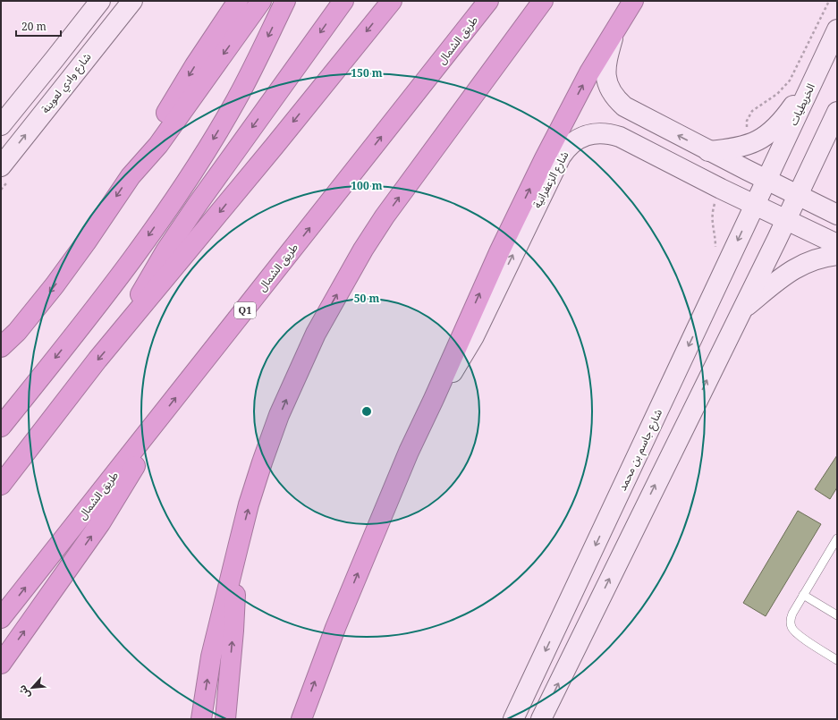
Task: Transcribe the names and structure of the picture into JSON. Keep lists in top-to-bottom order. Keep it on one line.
{"streets":{"highway":["طريق الشمال","Q1"],"main road":["شارع وادي لعوينة","الخريطيات","شارع الزعفرانية","شارع جاسم بن محمد"]},"crossings":[["الخريطيات","شارع جاسم بن محمد"],["شارع الزعفرانية","شارع جاسم بن محمد"]],"scale_bar":"20 m","north":"bottom left","rings":["150 m","100 m","50 m"]}
